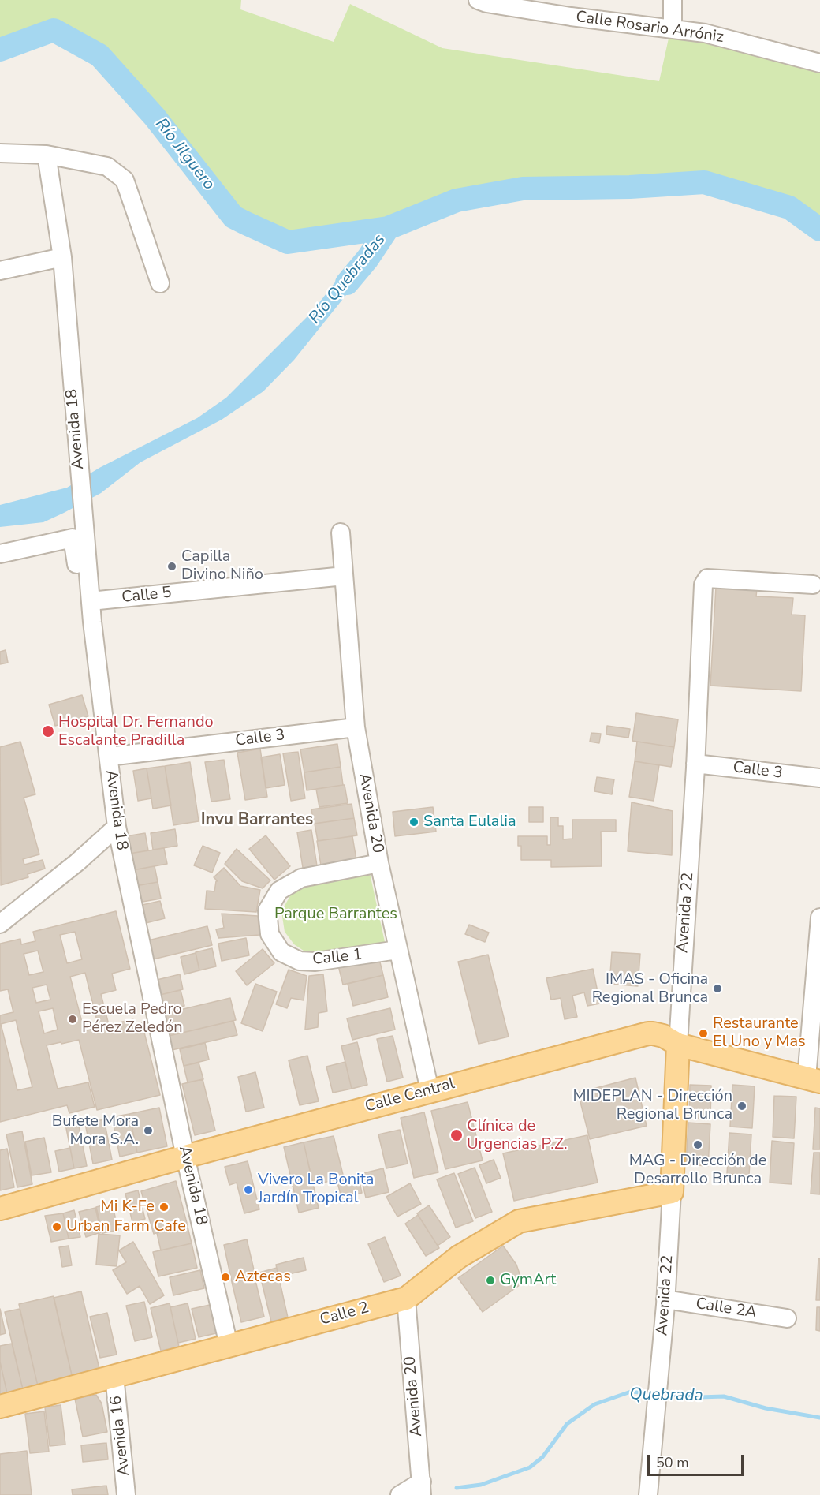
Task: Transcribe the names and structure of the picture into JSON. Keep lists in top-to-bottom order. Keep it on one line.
{"streets":{"main road":["Avenida 22","Calle Central","Calle 2"],"street":["Calle Rosario Arróniz","Avenida 18","Calle 5","Calle 3","Avenida 20","Calle 1","Calle 2A","Avenida 16"]},"crossings":[["Avenida 18","Calle 5"],["Avenida 18","Calle 3"],["Avenida 18","Calle Central"],["Avenida 18","Calle 2"],["Calle 5","Avenida 20"],["Calle 3","Avenida 20"],["Calle 3","Avenida 22"],["Avenida 20","Calle 1"],["Avenida 20","Calle Central"],["Avenida 20","Calle 2"],["Avenida 22","Calle Central"],["Avenida 22","Calle 2A"],["Avenida 22","Calle 2"],["Calle 2","Avenida 16"]],"districts":["Invu Barrantes"],"water":["Río Jilguero","Río Quebradas","Quebrada"],"parks":["Parque Barrantes"],"places":["Capilla Divino Niño","Hospital Dr. Fernando Escalante Pradilla","Santa Eulalia","IMAS - Oficina Regional Brunca","Escuela Pedro Pérez Zeledón","Restaurante El Uno y Mas","MIDEPLAN - Dirección Regional Brunca","Bufete Mora Mora S.A.","Clínica de Urgencias P.Z.","MAG - Dirección de Desarrollo Brunca","Vivero La Bonita Jardín Tropical","Mi K-Fe","Urban Farm Cafe","Aztecas","GymArt"],"scale_bar":"50 m"}
